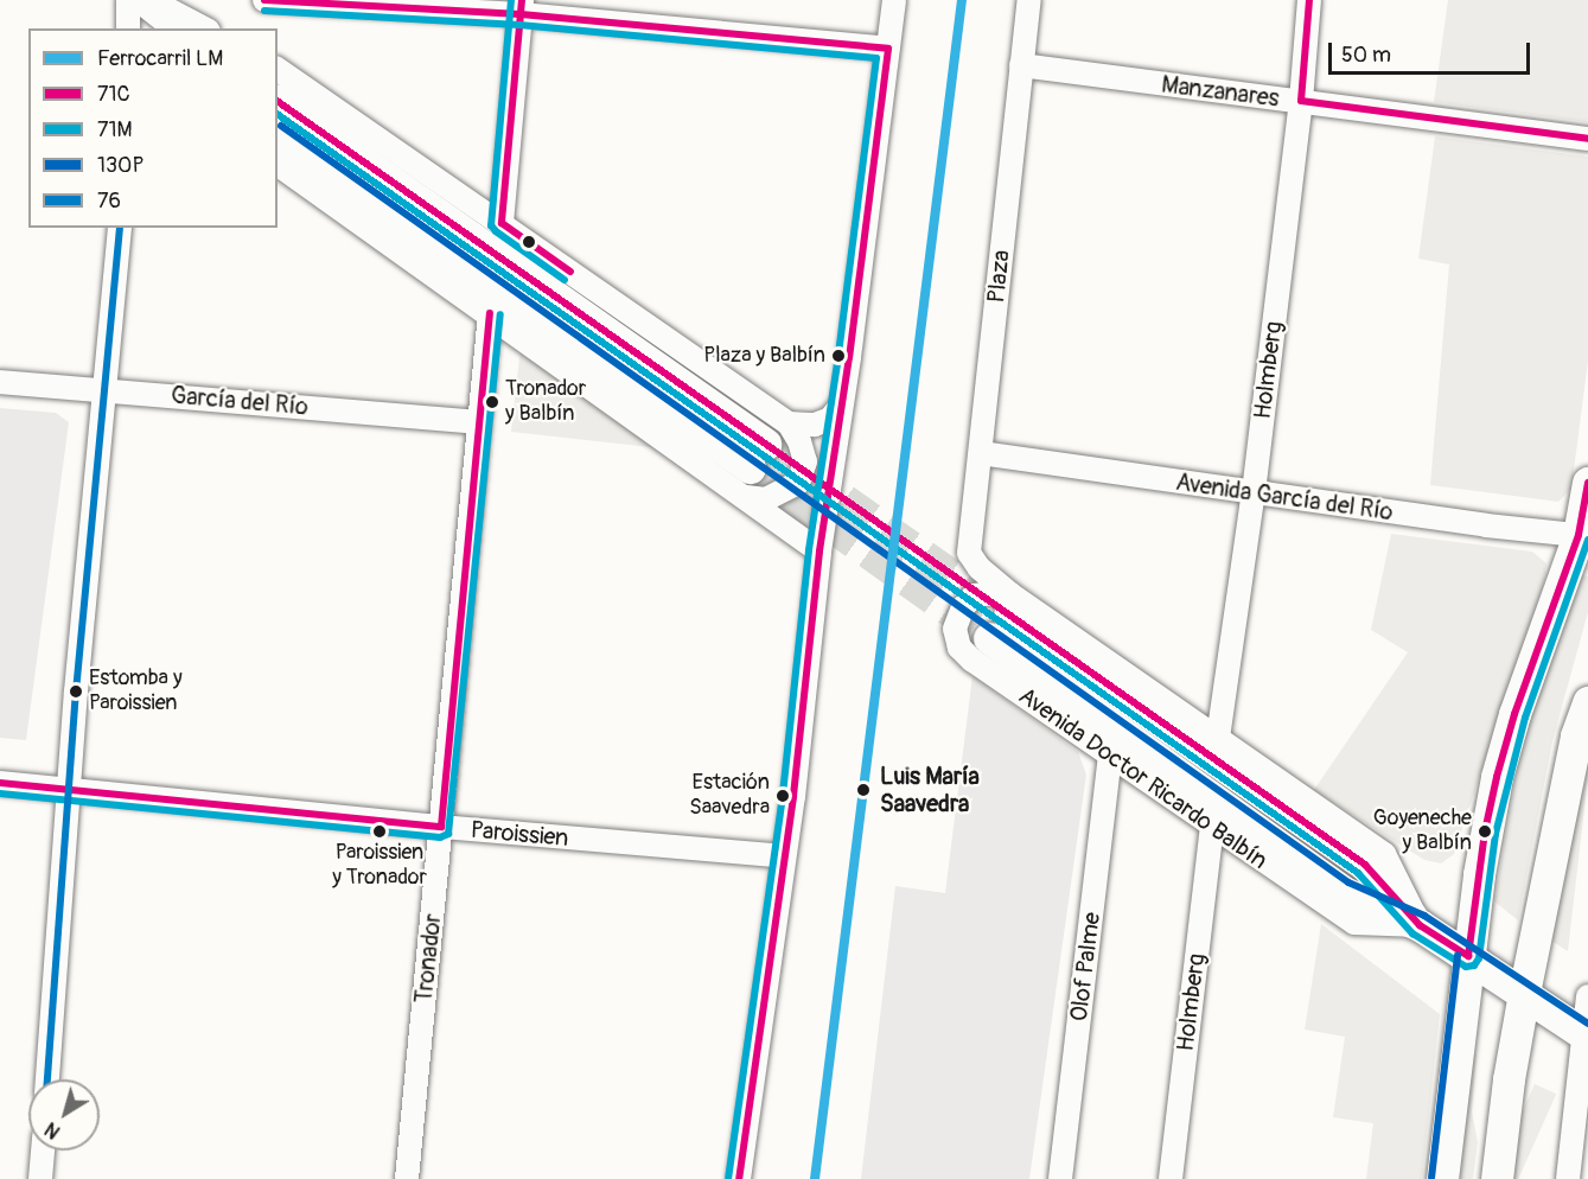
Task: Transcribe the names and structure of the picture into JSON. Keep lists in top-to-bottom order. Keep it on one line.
{"streets":{"street":["Manzanares","Plaza","Holmberg","García del Río","Avenida García del Río","Avenida Doctor Ricardo Balbín","Paroissien","Tronador","Olof Palme"]},"crossings":[["Manzanares","Plaza"],["Manzanares","Holmberg"],["Plaza","Avenida García del Río"],["Plaza","Avenida Doctor Ricardo Balbín"],["Holmberg","Avenida García del Río"],["Holmberg","Avenida Doctor Ricardo Balbín"],["García del Río","Tronador"],["Avenida Doctor Ricardo Balbín","Olof Palme"],["Paroissien","Tronador"]],"places":["Plaza y Balbín","Tronador y Balbín","Estomba y Paroissien","Luis María Saavedra","Estación Saavedra","Paroissien y Tronador","Goyeneche y Balbín"],"lines":["rail line LM","transit line 71C","transit line 71M","transit line 130P","transit line 76"],"legend":["Ferrocarril LM","71C","71M","130P","76"],"scale_bar":"50 m","north":"bottom left"}
